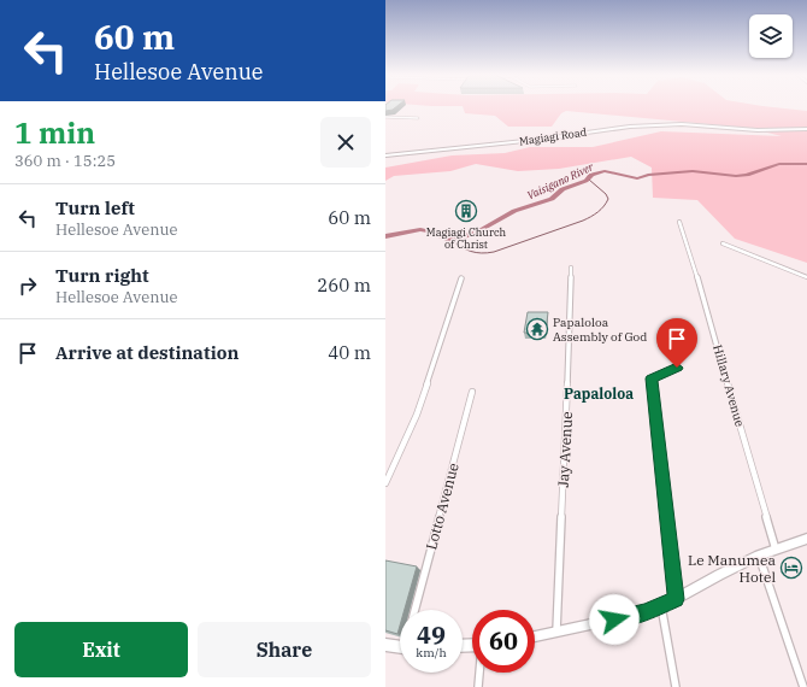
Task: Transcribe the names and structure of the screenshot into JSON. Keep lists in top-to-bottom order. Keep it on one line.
{"streets":{"street":["Magiagi Road","Hillary Avenue","Jay Avenue","Lotto Avenue"]},"districts":["Papaloloa"],"water":["Vaisigano River"],"places":{"building":["Magiagi Church of Christ"],"temple":["Papaloloa Assembly of God"],"hotel":["Le Manumea Hotel"]},"page":{"turn":["60 m","Hellesoe Avenue"],"heading":["1 min","360 m · 15:25"],"list":[{"name":"Turn left","note":"Hellesoe Avenue","value":"60 m"},{"name":"Turn right","note":"Hellesoe Avenue","value":"260 m"},{"name":"Arrive at destination","value":"40 m"}],"speed":"49 km/h","limit":"60","buttons":["Exit","Share"]}}
